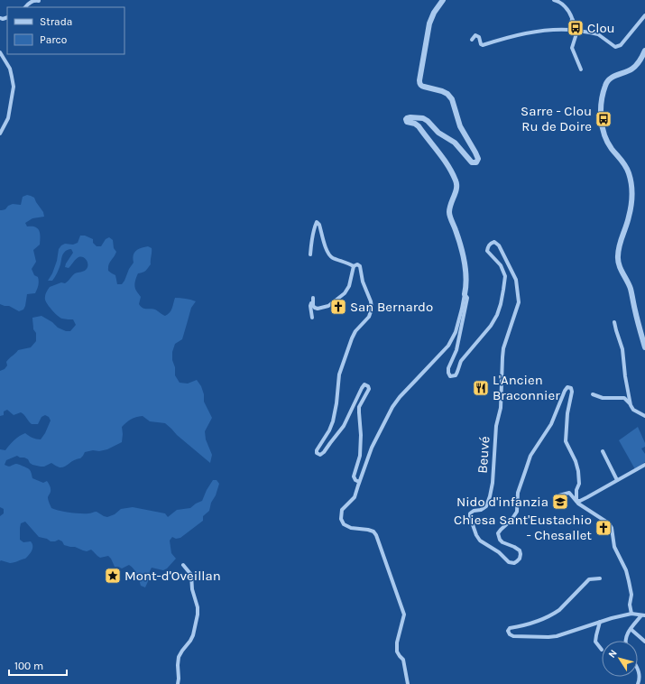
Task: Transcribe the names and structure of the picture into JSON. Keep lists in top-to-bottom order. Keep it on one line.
{"streets":{"street":["Beuvé"]},"places":{"bus stop":["Clou","Sarre - Clou Ru de Doire"],"church":["San Bernardo","Chiesa Sant'Eustachio - Chesallet"],"restaurant":["L'Ancien Braconnier"],"school or university":["Nido d'infanzia"],"place":["Mont-d'Oveillan"]},"legend":["Strada","Parco"],"scale_bar":"100 m","north":"top left"}
